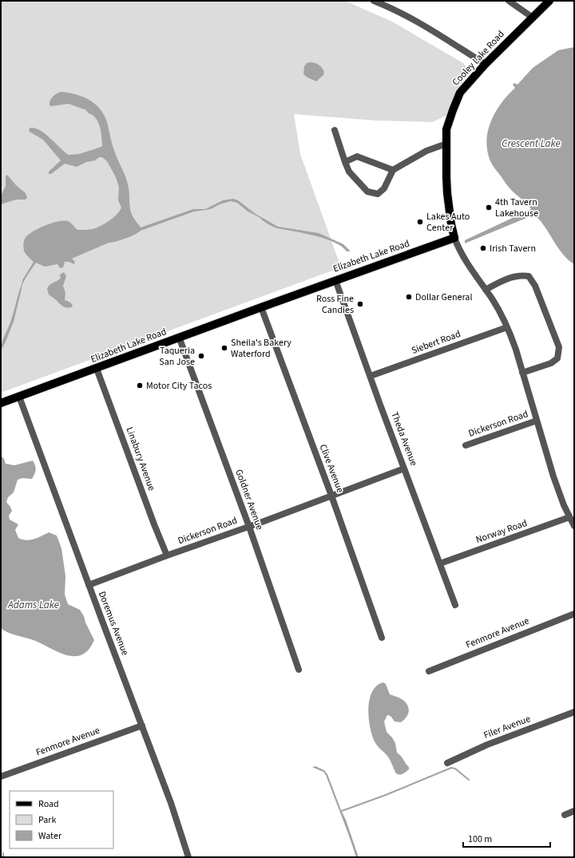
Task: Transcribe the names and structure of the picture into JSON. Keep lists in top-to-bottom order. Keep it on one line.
{"streets":{"main road":["Cooley Lake Road","Elizabeth Lake Road"],"street":["Siebert Road","Dickerson Road","Theda Avenue","Linabury Avenue","Clive Avenue","Goldner Avenue","Norway Road","Doremus Avenue","Fenmore Avenue","Filer Avenue"]},"crossings":[["Cooley Lake Road","Elizabeth Lake Road"],["Elizabeth Lake Road","Theda Avenue"],["Elizabeth Lake Road","Linabury Avenue"],["Elizabeth Lake Road","Clive Avenue"],["Elizabeth Lake Road","Goldner Avenue"],["Elizabeth Lake Road","Doremus Avenue"],["Siebert Road","Theda Avenue"],["Dickerson Road","Theda Avenue"],["Dickerson Road","Linabury Avenue"],["Dickerson Road","Clive Avenue"],["Dickerson Road","Goldner Avenue"],["Dickerson Road","Doremus Avenue"],["Theda Avenue","Norway Road"],["Doremus Avenue","Fenmore Avenue"]],"water":["Crescent Lake","Adams Lake"],"places":["4th Tavern Lakehouse","Lakes Auto Center","Irish Tavern","Dollar General","Ross Fine Candies","Sheila's Bakery Waterford","Taqueria San Jose","Motor City Tacos"],"legend":["Road","Park","Water"],"scale_bar":"100 m"}
